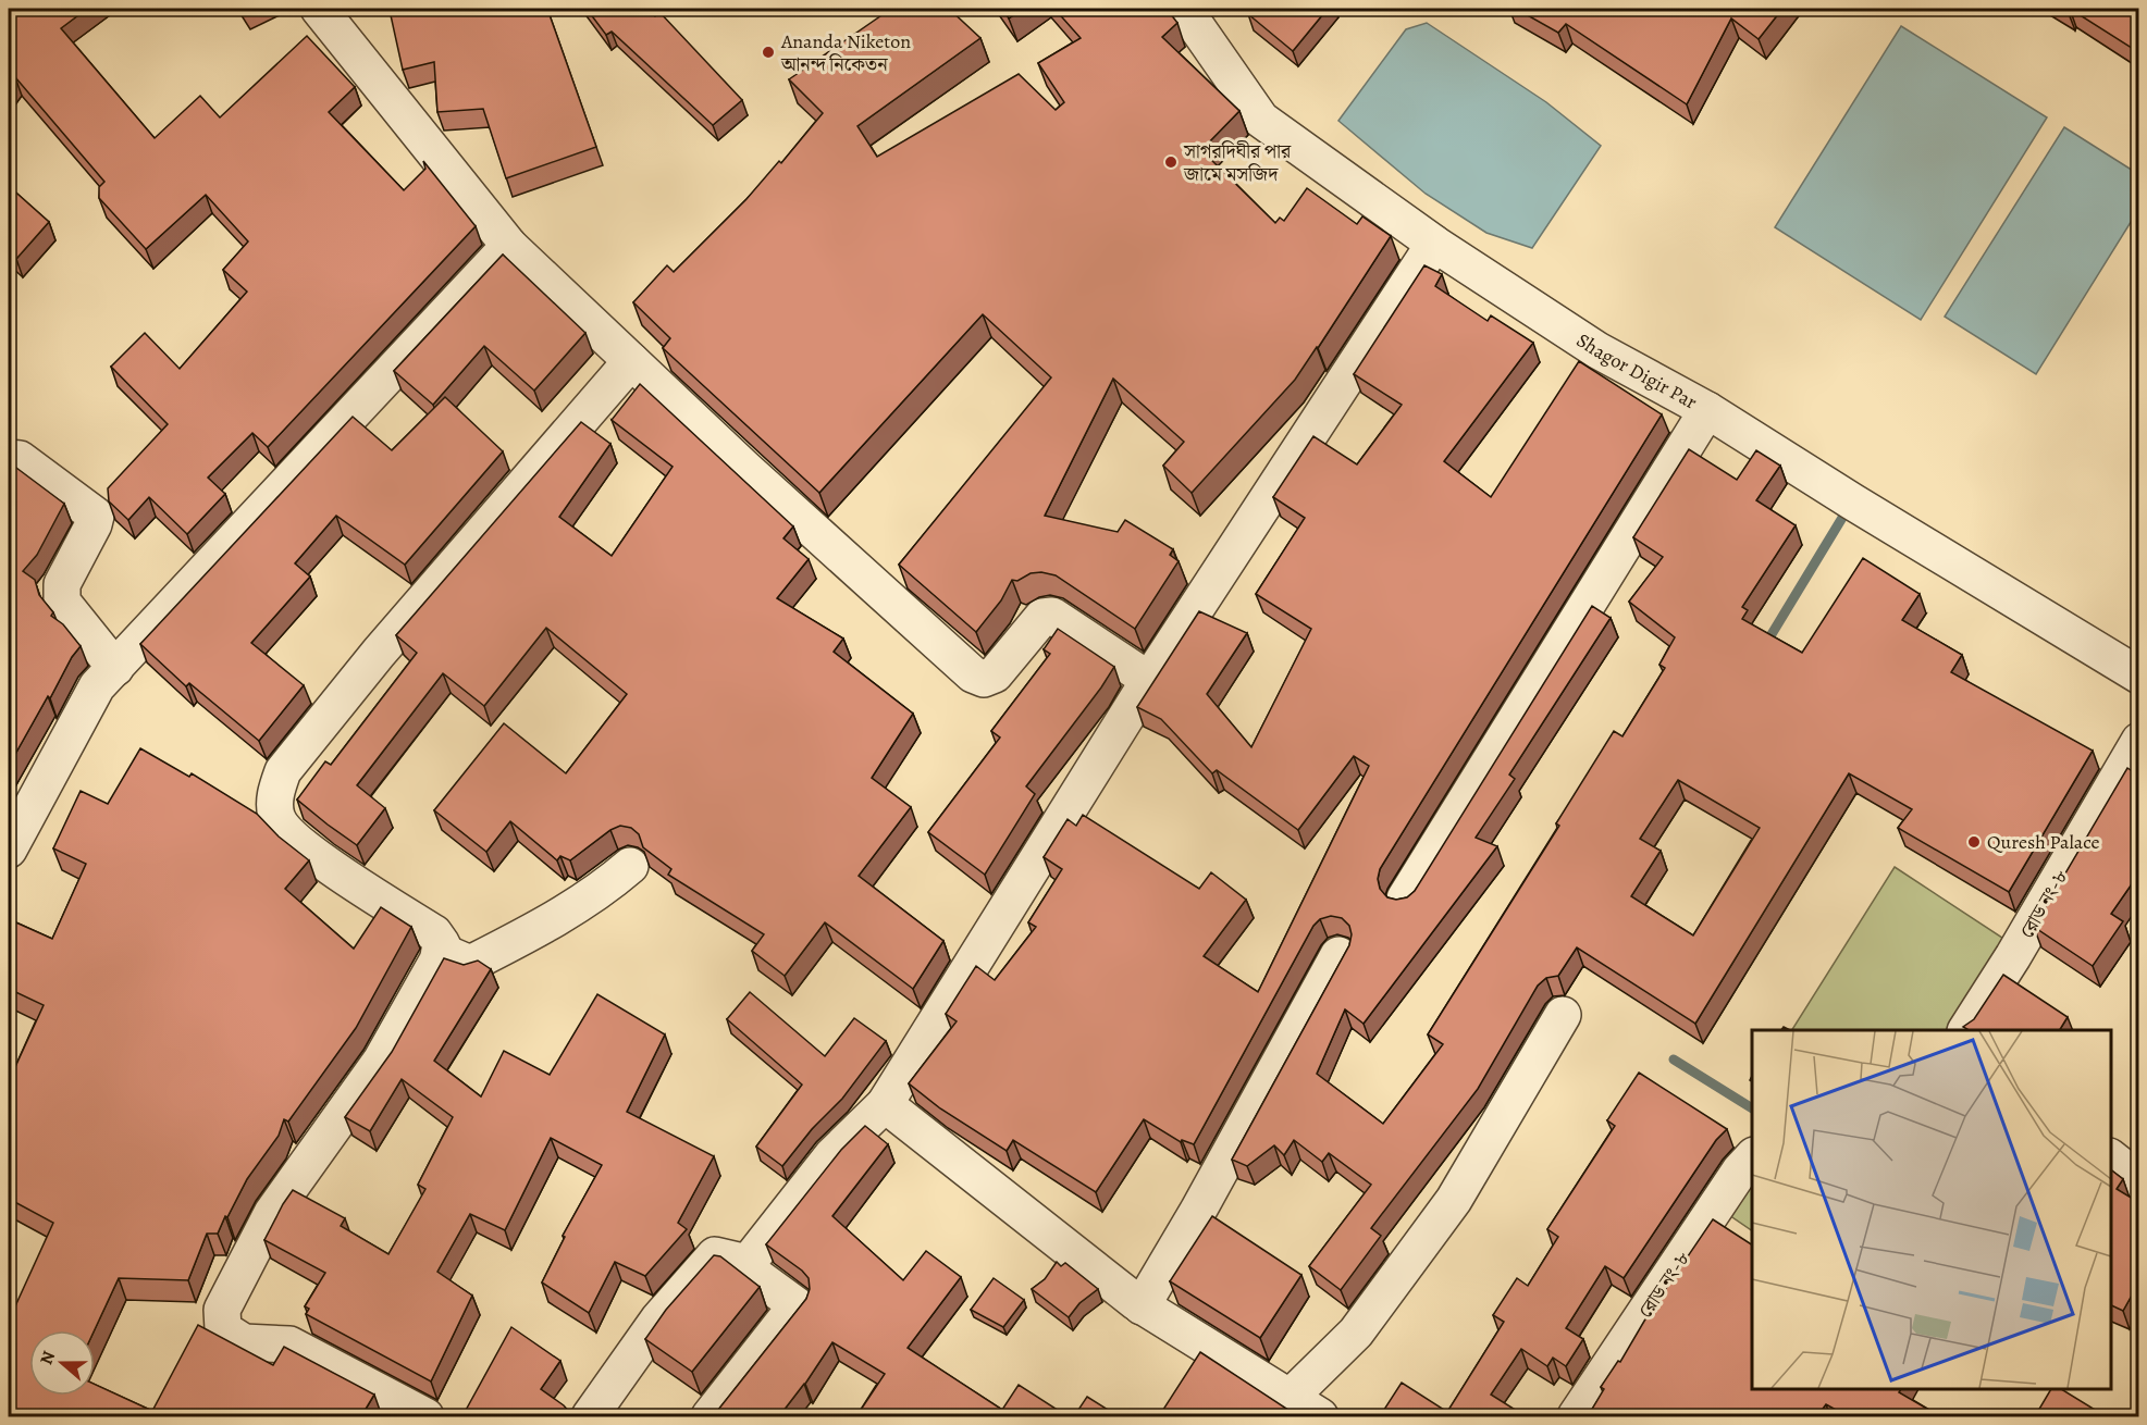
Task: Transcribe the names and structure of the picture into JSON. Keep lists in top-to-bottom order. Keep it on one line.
{"streets":{"street":["Shagor Digir Par","রোড নং-৮"]},"places":["Ananda Niketon আনন্দ নিকেতন","সাগরদিঘীর পার জামে মসজিদ","Quresh Palace"],"north":"left"}
